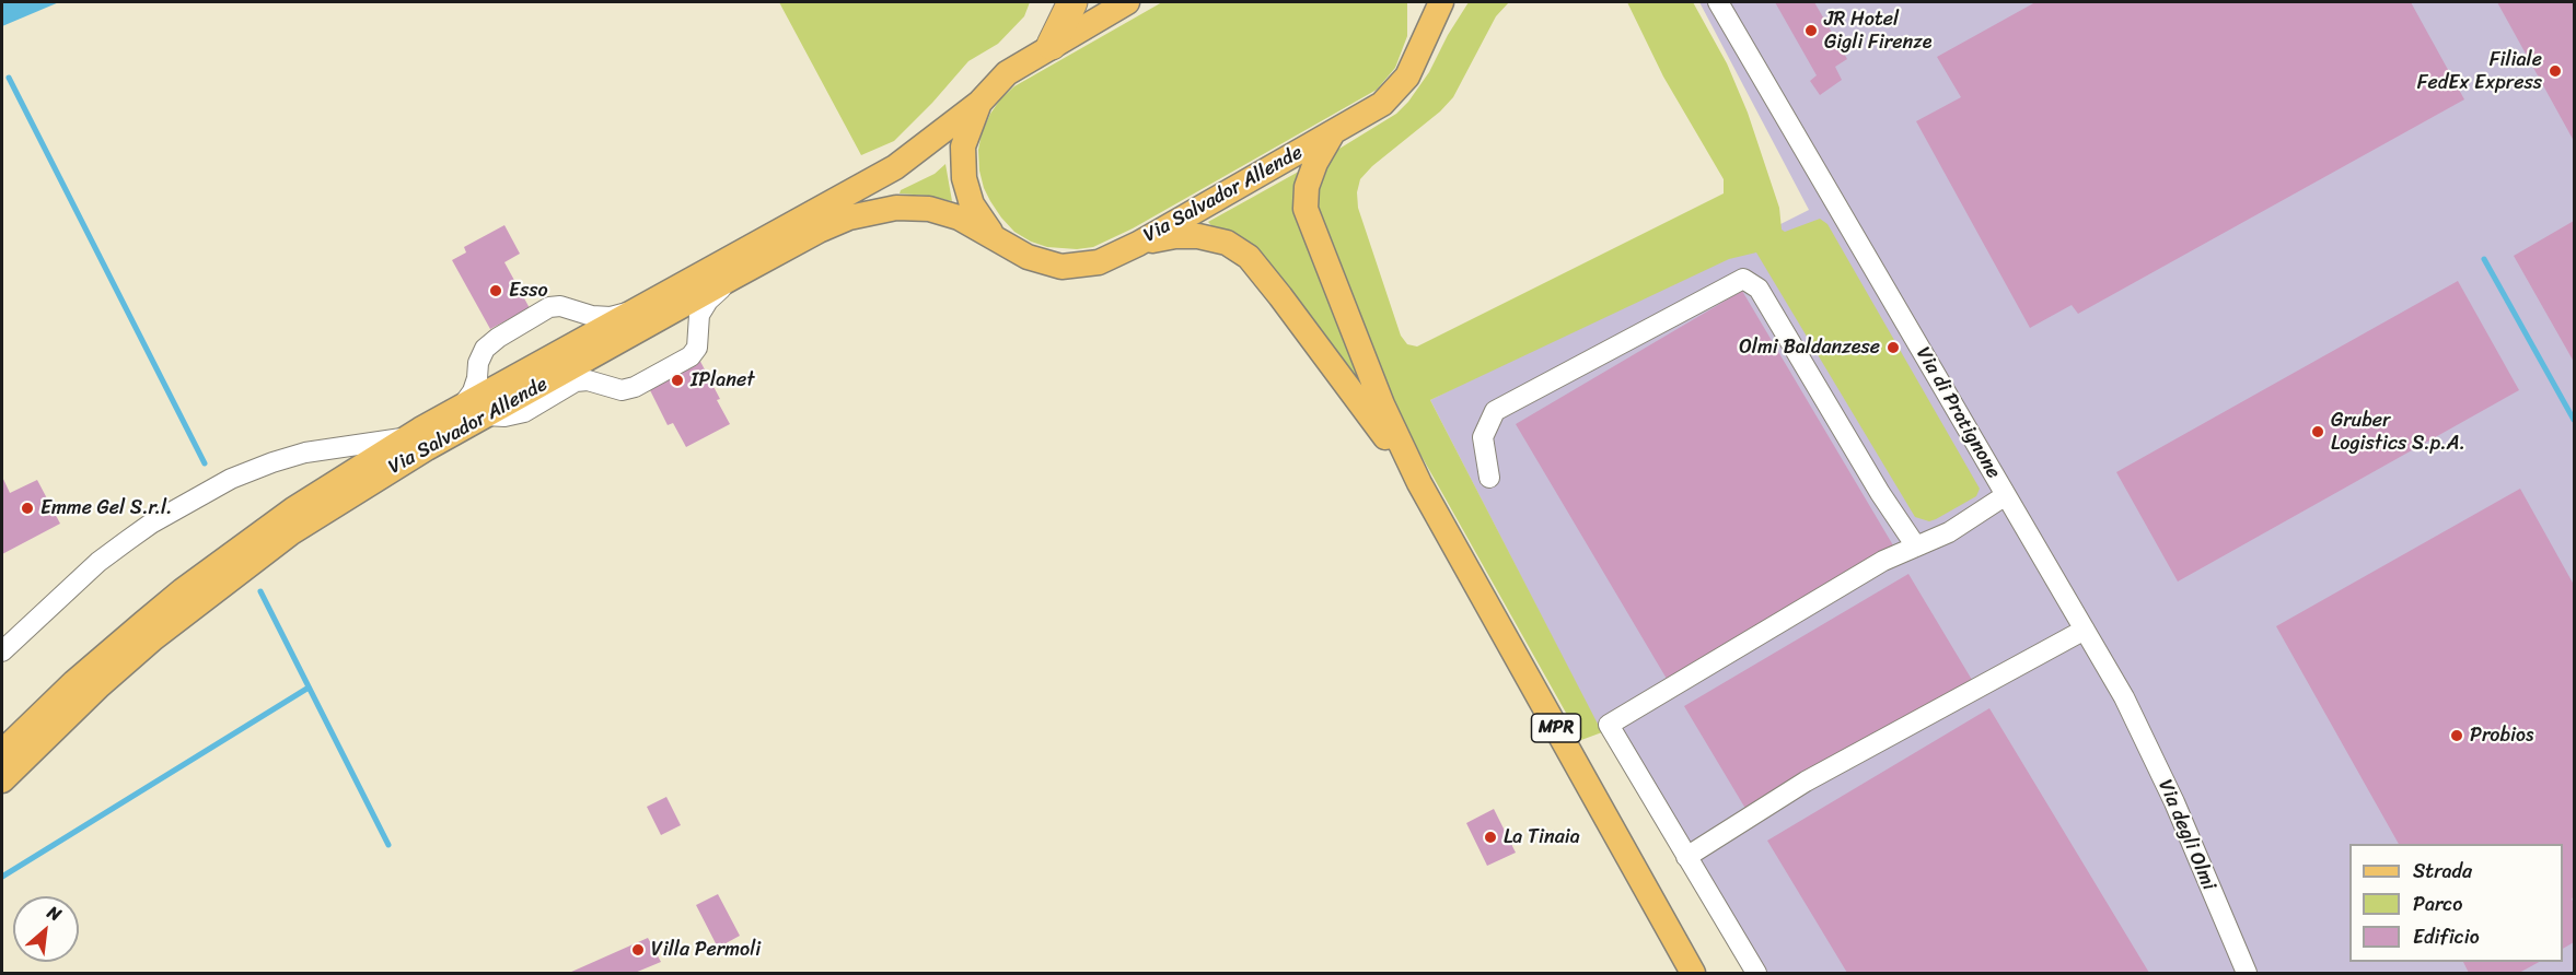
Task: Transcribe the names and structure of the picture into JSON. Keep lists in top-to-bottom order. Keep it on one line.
{"streets":{"main road":["Via Salvador Allende","MPR"],"street":["Via di Pratignone","Via degli Olmi"]},"crossings":[["Via Salvador Allende","MPR"],["Via di Pratignone","Via degli Olmi"]],"places":["JR Hotel Gigli Firenze","Filiale FedEx Express","Esso","Olmi Baldanzese","IPlanet","Gruber Logistics S.p.A.","Emme Gel S.r.l.","Probios","La Tinaia","Villa Permoli"],"legend":["Strada","Parco","Edificio"],"north":"top right"}
